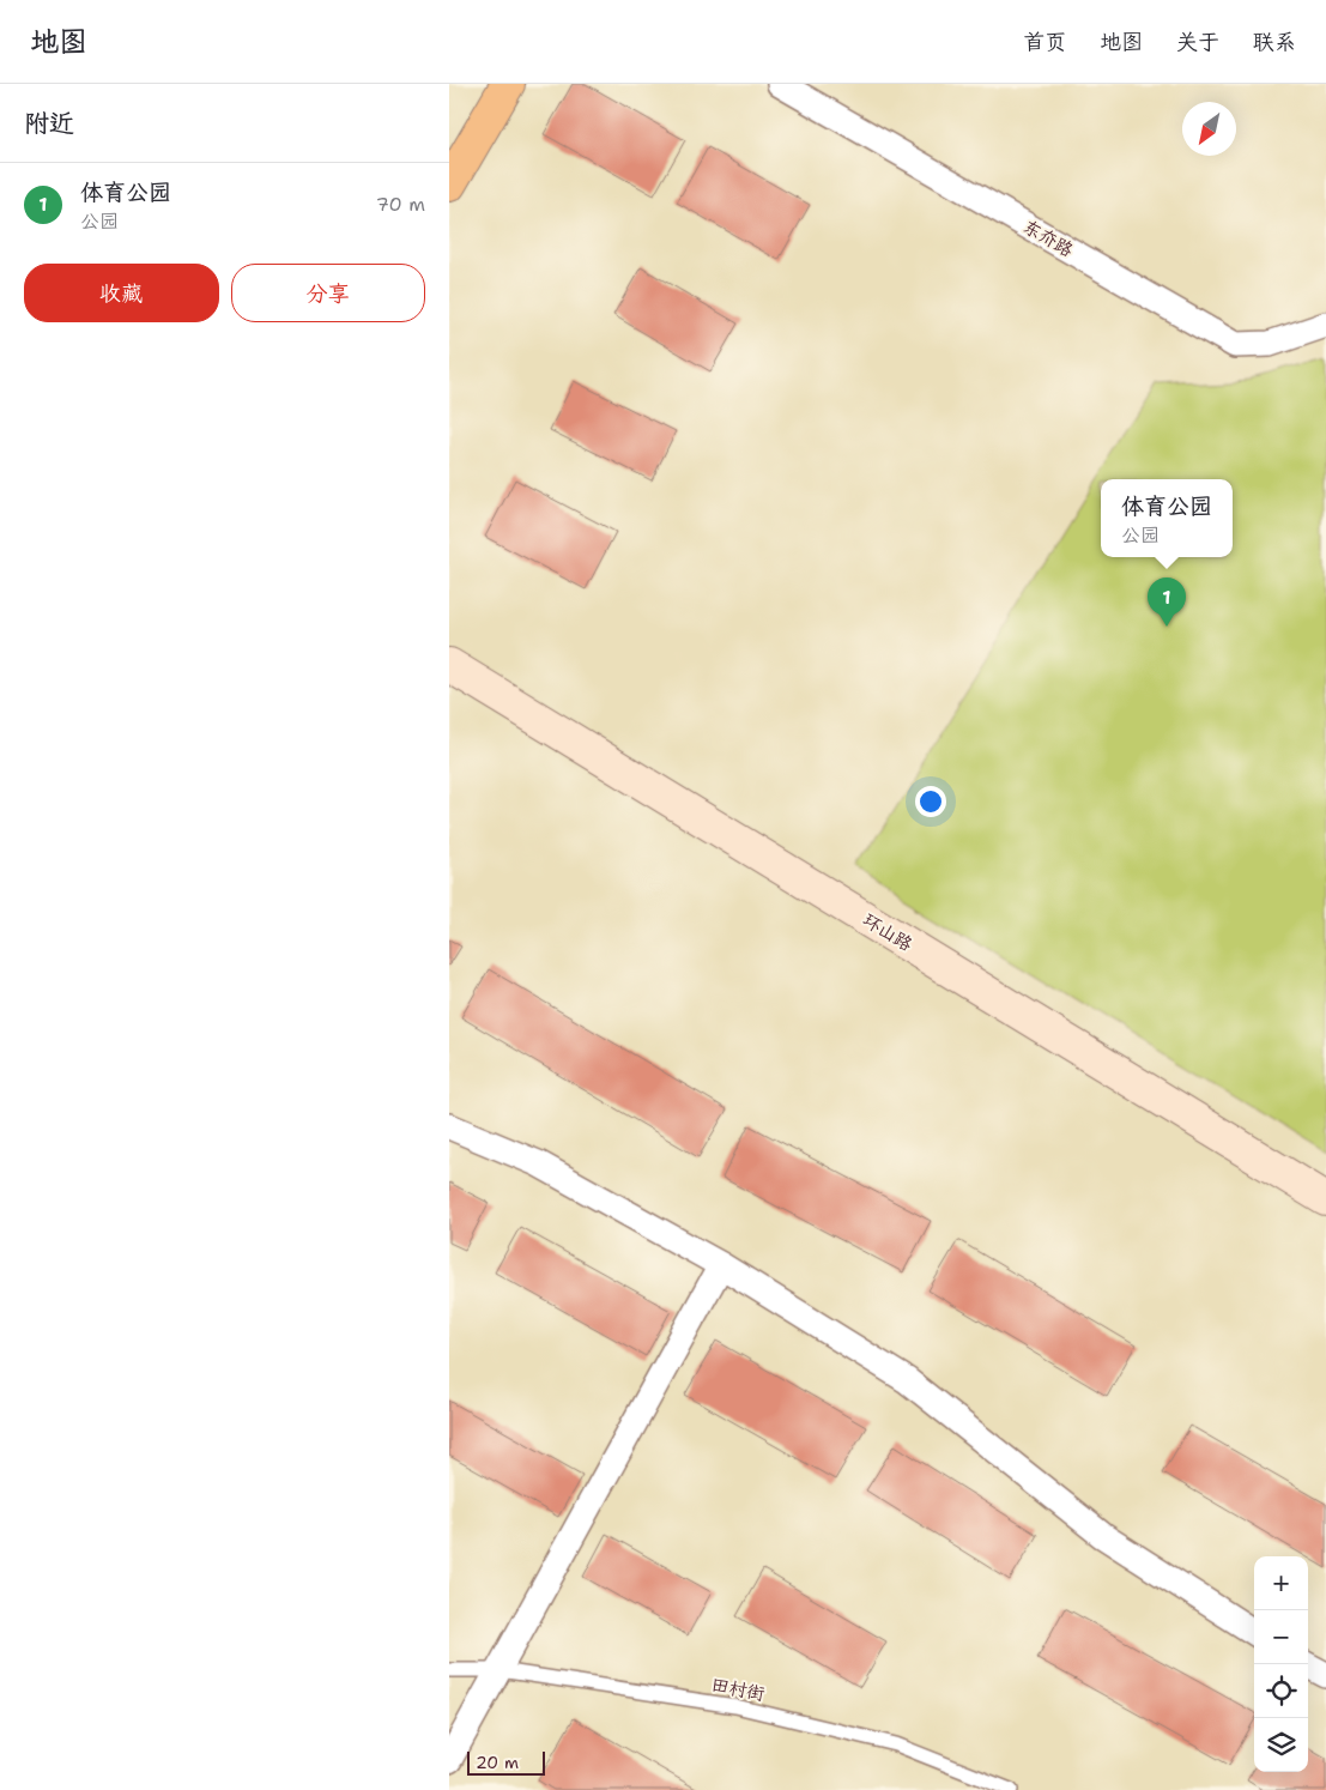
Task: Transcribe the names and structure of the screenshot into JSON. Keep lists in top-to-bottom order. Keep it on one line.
{"streets":{"main road":["环山路"],"street":["东夼路"],"lane":["田村街"]},"scale_bar":"20 m","north":"bottom left","page":{"header":"地图","nav":["首页","地图","关于","联系"],"heading":"附近","list":[{"mark":"1","name":"体育公园","note":"公园","value":"70 m"}],"buttons":["收藏","分享"],"popup":["体育公园","公园"],"pins":"1","map_buttons":["+","−"],"scale":"20 m"}}
